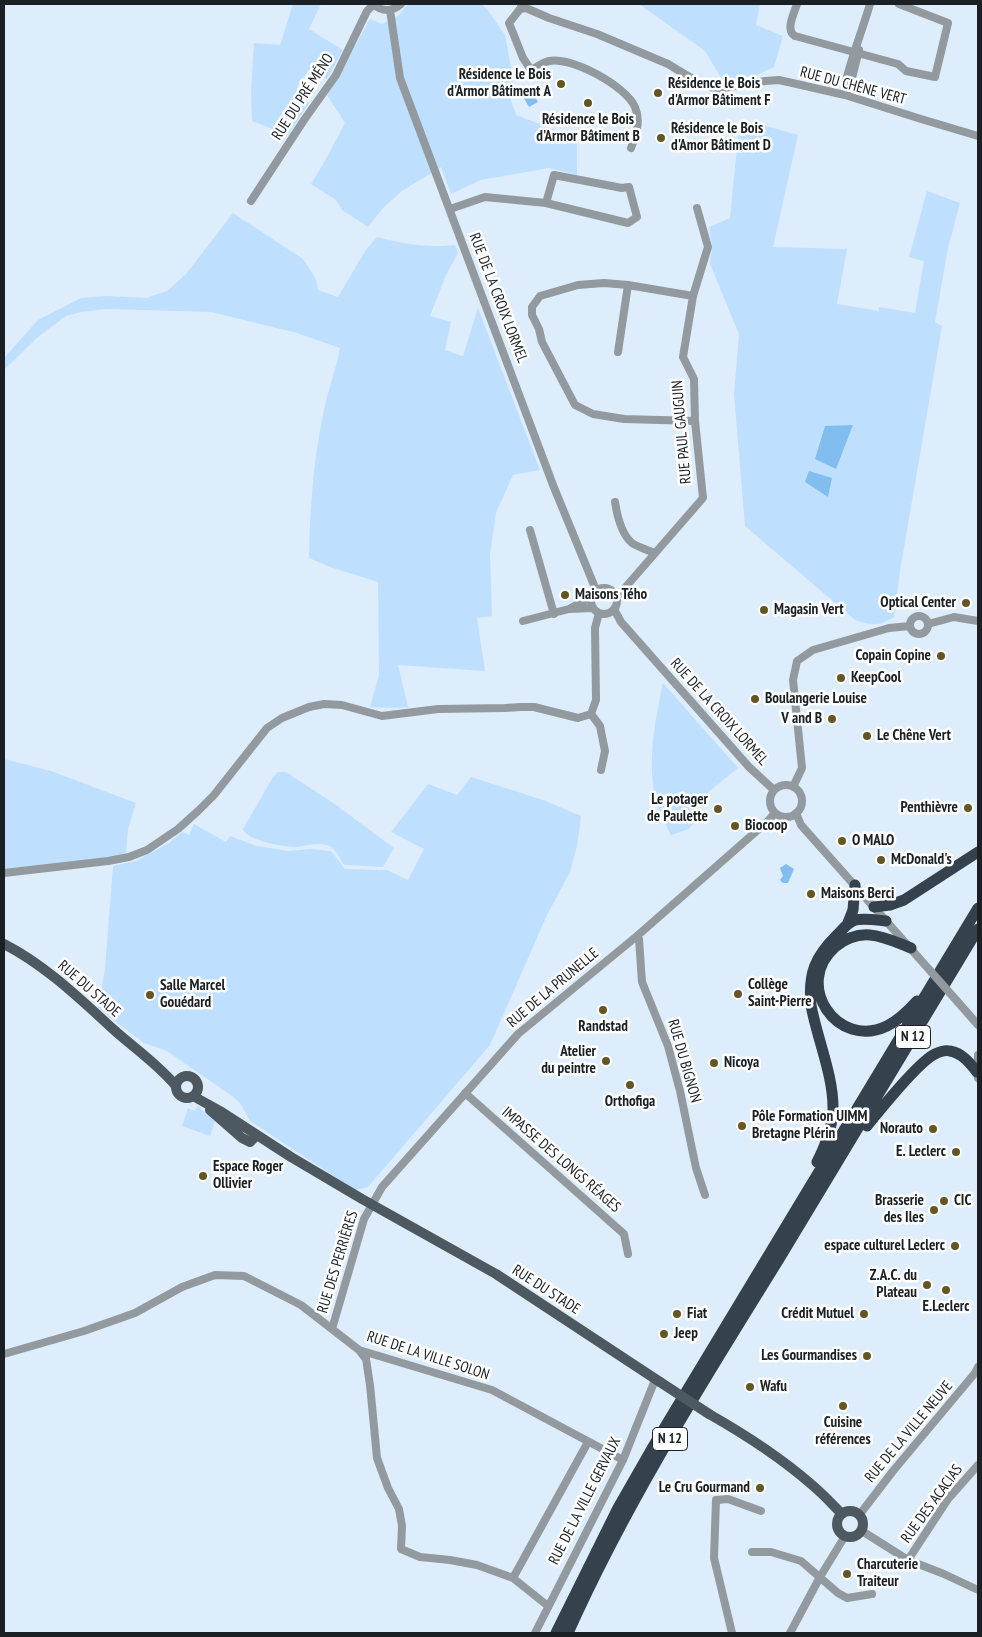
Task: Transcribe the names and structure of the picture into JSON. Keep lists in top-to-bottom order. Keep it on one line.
{"streets":{"highway":["N 12"],"main road":["RUE DU STADE"],"street":["RUE DU CHÊNE VERT","RUE DU PRÉ MÉNO","RUE DE LA CROIX LORMEL","RUE PAUL GAUGUIN","RUE DE LA PRUNELLE","RUE DU BIGNON","IMPASSE DES LONGS RÉAGES","RUE DES PERRIÈRES","RUE DE LA VILLE SOLON","RUE DE LA VILLE NEUVE","RUE DE LA VILLE GERVAUX","RUE DES ACACIAS"]},"crossings":[["RUE DE LA CROIX LORMEL","RUE PAUL GAUGUIN"],["RUE DE LA CROIX LORMEL","RUE DE LA PRUNELLE"],["RUE DE LA PRUNELLE","RUE DU STADE"],["RUE DE LA PRUNELLE","RUE DU BIGNON"],["RUE DE LA PRUNELLE","IMPASSE DES LONGS RÉAGES"],["RUE DE LA PRUNELLE","RUE DES PERRIÈRES"],["RUE DU STADE","RUE DES PERRIÈRES"],["RUE DU STADE","RUE DE LA VILLE NEUVE"],["RUE DU STADE","RUE DE LA VILLE GERVAUX"],["RUE DES PERRIÈRES","RUE DE LA VILLE SOLON"],["RUE DE LA VILLE SOLON","RUE DE LA VILLE GERVAUX"]],"places":["Résidence le Bois d'Armor Bâtiment A","Résidence le Bois d'Armor Bâtiment F","Résidence le Bois d'Armor Bâtiment B","Résidence le Bois d'Amor Bâtiment D","Maisons Tého","Optical Center","Magasin Vert","Copain Copine","KeepCool","Boulangerie Louise","V and B","Le Chêne Vert","Penthièvre","Le potager de Paulette","Biocoop","O MALO","McDonald's","Maisons Berci","Collège Saint-Pierre","Salle Marcel Gouédard","Randstad","Atelier du peintre","Nicoya","Orthofiga","Pôle Formation UIMM Bretagne Plérin","Norauto","E. Leclerc","Espace Roger Ollivier","CIC","Brasserie des Iles","espace culturel Leclerc","Z.A.C. du Plateau","E.Leclerc","Fiat","Crédit Mutuel","Jeep","Les Gourmandises","Wafu","Cuisine références","Le Cru Gourmand","Charcuterie Traiteur"]}
